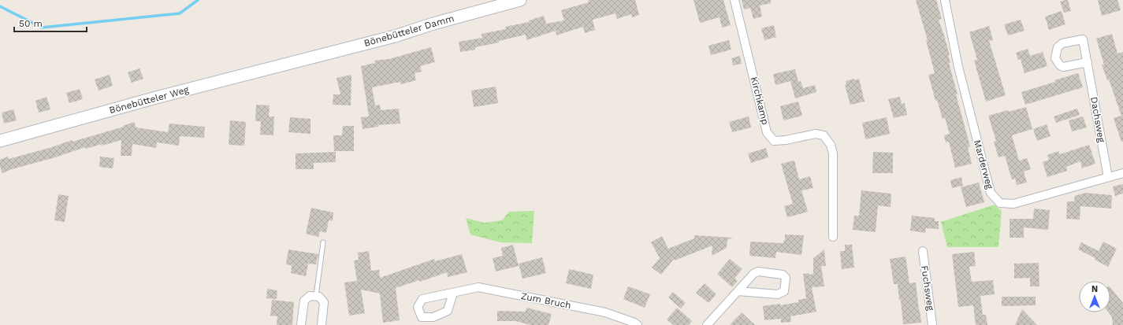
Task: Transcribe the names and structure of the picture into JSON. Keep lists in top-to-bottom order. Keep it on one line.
{"streets":{"street":["Bönebütteler Damm","Bönebütteler Weg","Kirchkamp","Dachsweg","Marderweg","Fuchsweg","Zum Bruch"]},"crossings":[["Bönebütteler Damm","Bönebütteler Weg"],["Dachsweg","Marderweg"]],"scale_bar":"50 m","north":"top"}
